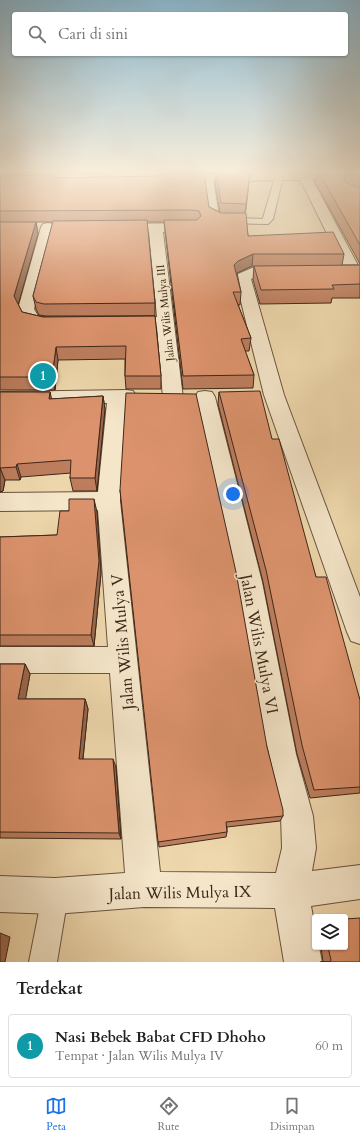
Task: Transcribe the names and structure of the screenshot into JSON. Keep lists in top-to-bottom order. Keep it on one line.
{"streets":{"street":["Jalan Wilis Mulya III","Jalan Wilis Mulya V","Jalan Wilis Mulya VI","Jalan Wilis Mulya IX"]},"crossings":[["Jalan Wilis Mulya III","Jalan Wilis Mulya VI"],["Jalan Wilis Mulya V","Jalan Wilis Mulya IX"],["Jalan Wilis Mulya VI","Jalan Wilis Mulya IX"]],"page":{"search":"Cari di sini","pins":"1","heading":"Terdekat","list":[{"mark":"1","name":"Nasi Bebek Babat CFD Dhoho","note":"Tempat · Jalan Wilis Mulya IV","value":"60 m"}],"nav":["Peta","Rute","Disimpan"]}}
